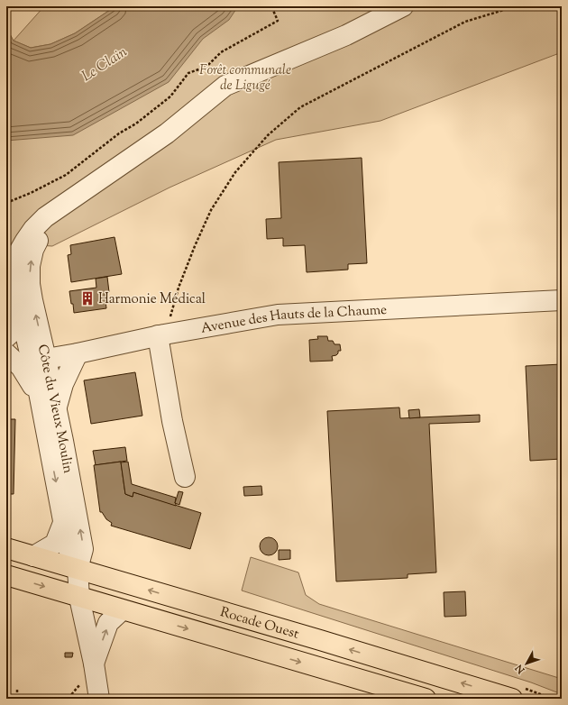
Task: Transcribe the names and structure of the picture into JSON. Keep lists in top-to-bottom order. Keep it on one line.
{"streets":{"main road":["Rocade Ouest"],"street":["Avenue des Hauts de la Chaume","Côte du Vieux Moulin"]},"crossings":[["Avenue des Hauts de la Chaume","Côte du Vieux Moulin"],["Côte du Vieux Moulin","Rocade Ouest"]],"water":["Le Clain"],"parks":["Forêt communale de Ligugé"],"places":{"building":["Harmonie Médical"]},"north":"bottom left"}
